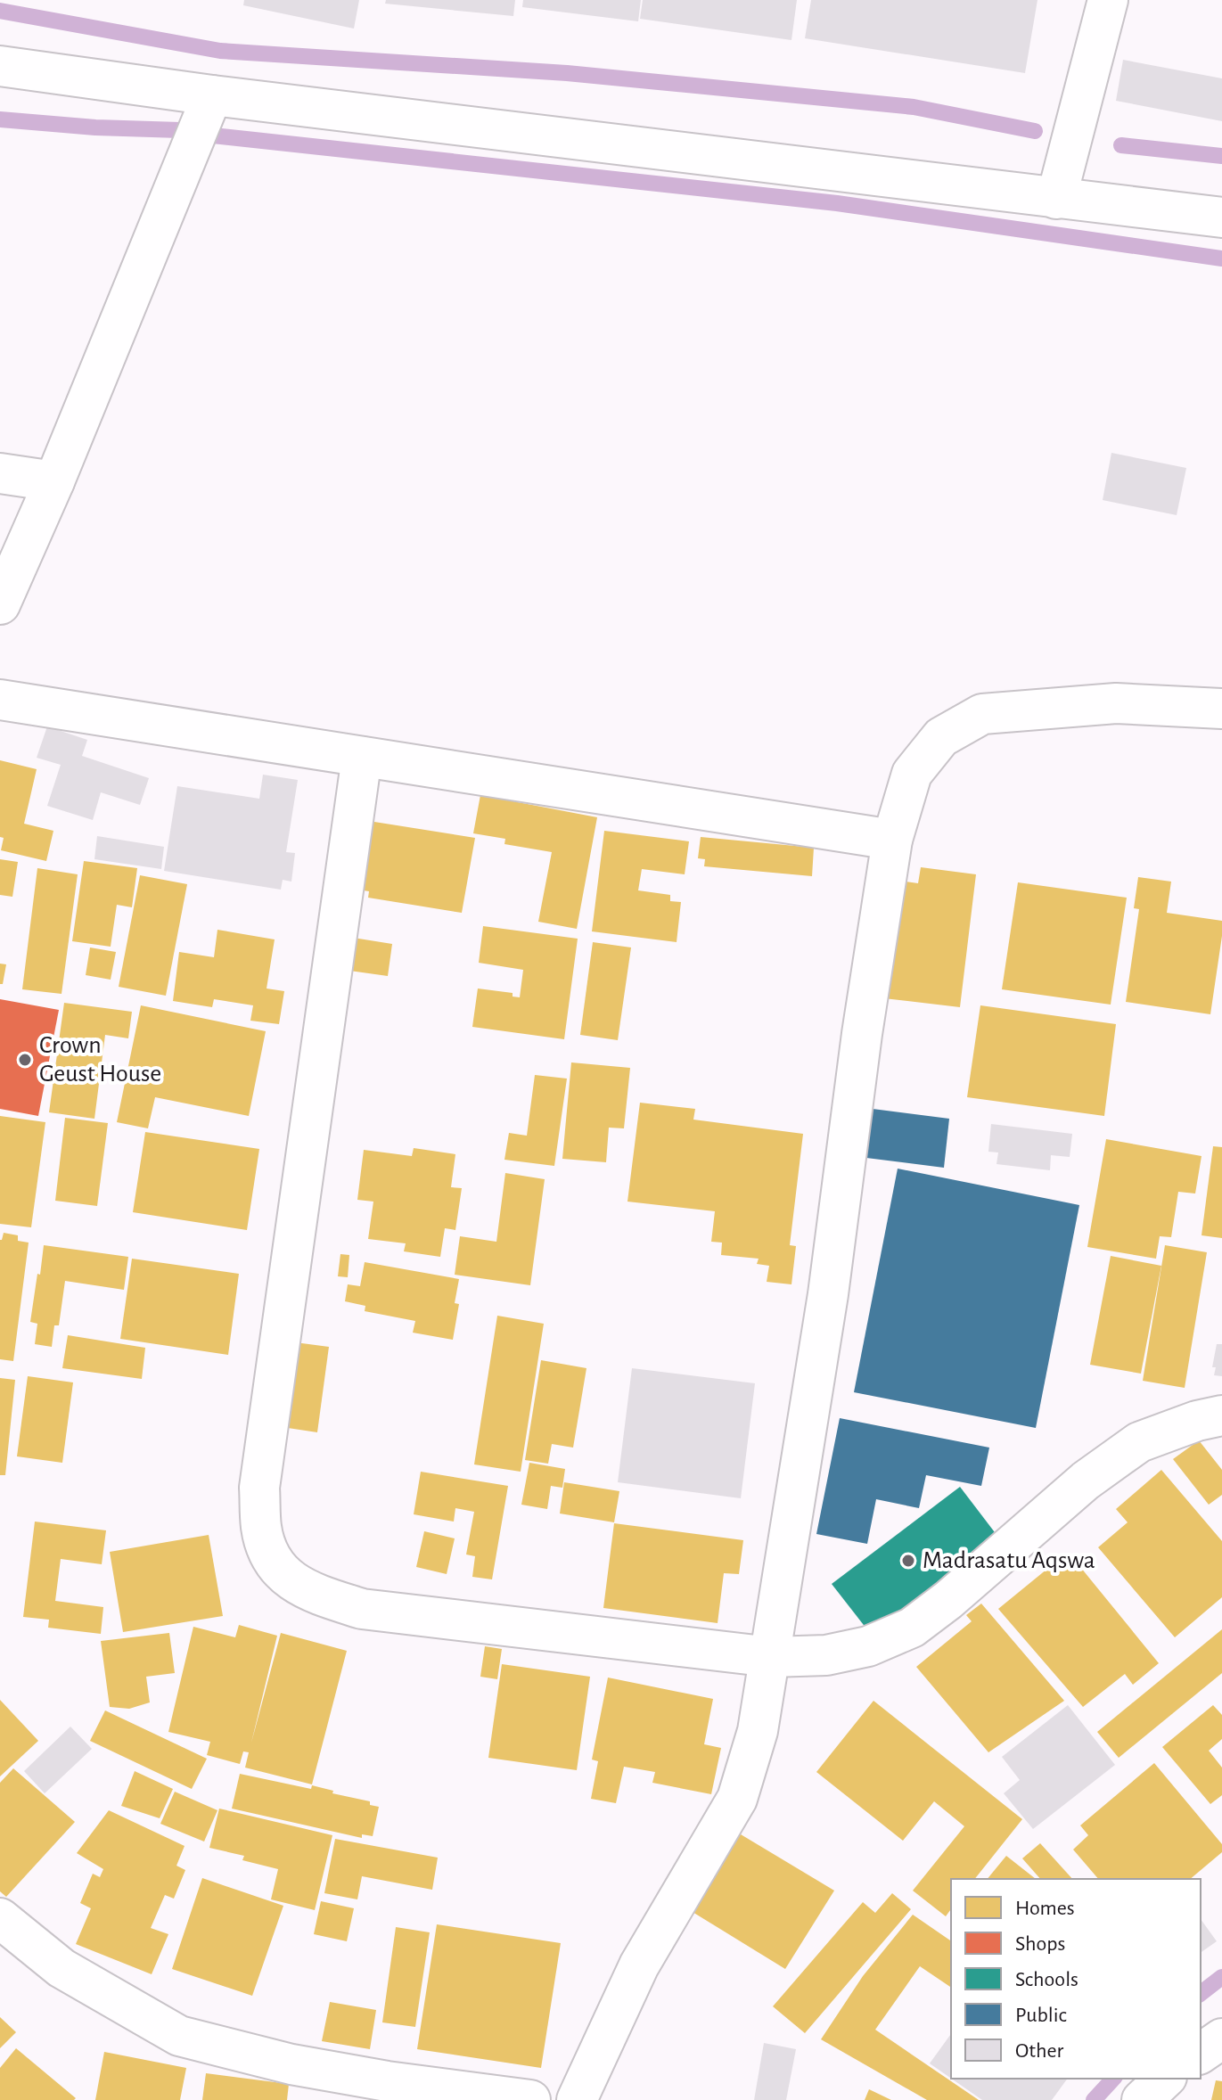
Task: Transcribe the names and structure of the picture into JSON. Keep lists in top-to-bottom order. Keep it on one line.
{"places":["Crown Geust House","Madrasatu Aqswa"],"legend":["Homes","Shops","Schools","Public","Other"]}
